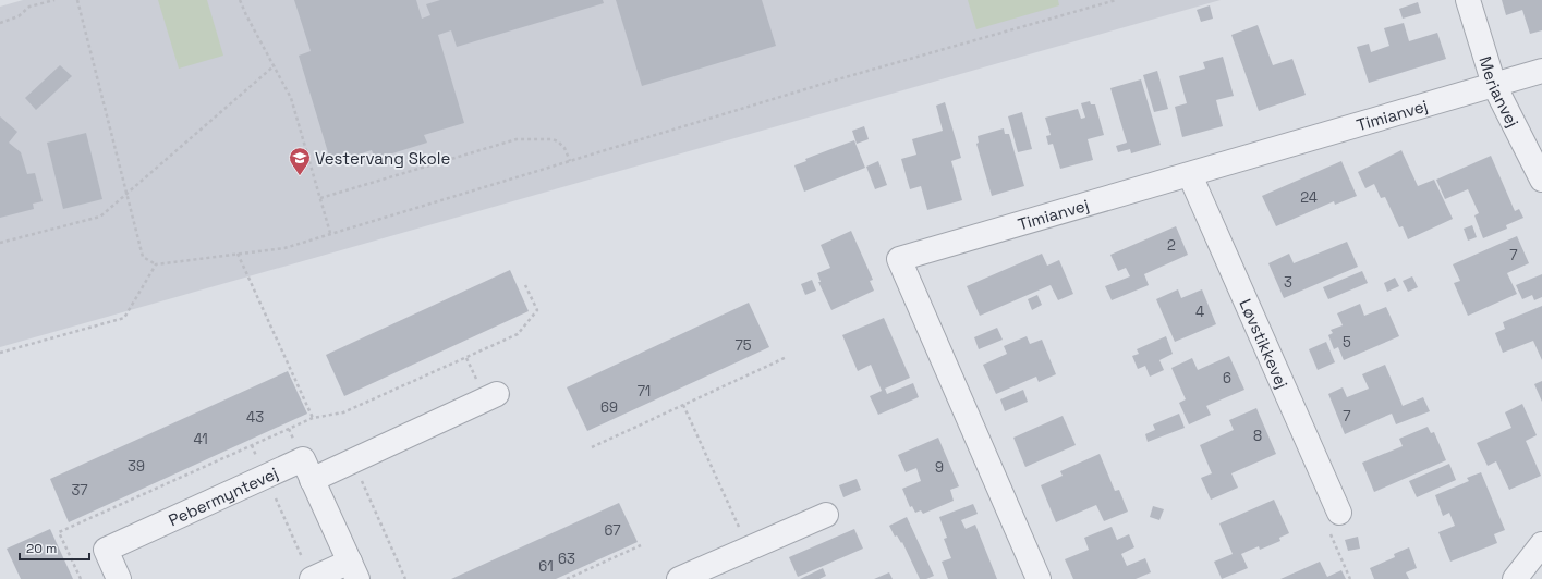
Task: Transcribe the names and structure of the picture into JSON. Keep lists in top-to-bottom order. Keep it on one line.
{"streets":{"street":["Merianvej","Timianvej","Løvstikkevej","Pebermyntevej"]},"crossings":[["Merianvej","Timianvej"],["Timianvej","Løvstikkevej"]],"places":{"school or university":["Vestervang Skole"]},"house_numbers":["24","2","7","3","4","5","75","6","71","69","7","43","8","41","39","9","37","67","63","61"],"scale_bar":"20 m"}
